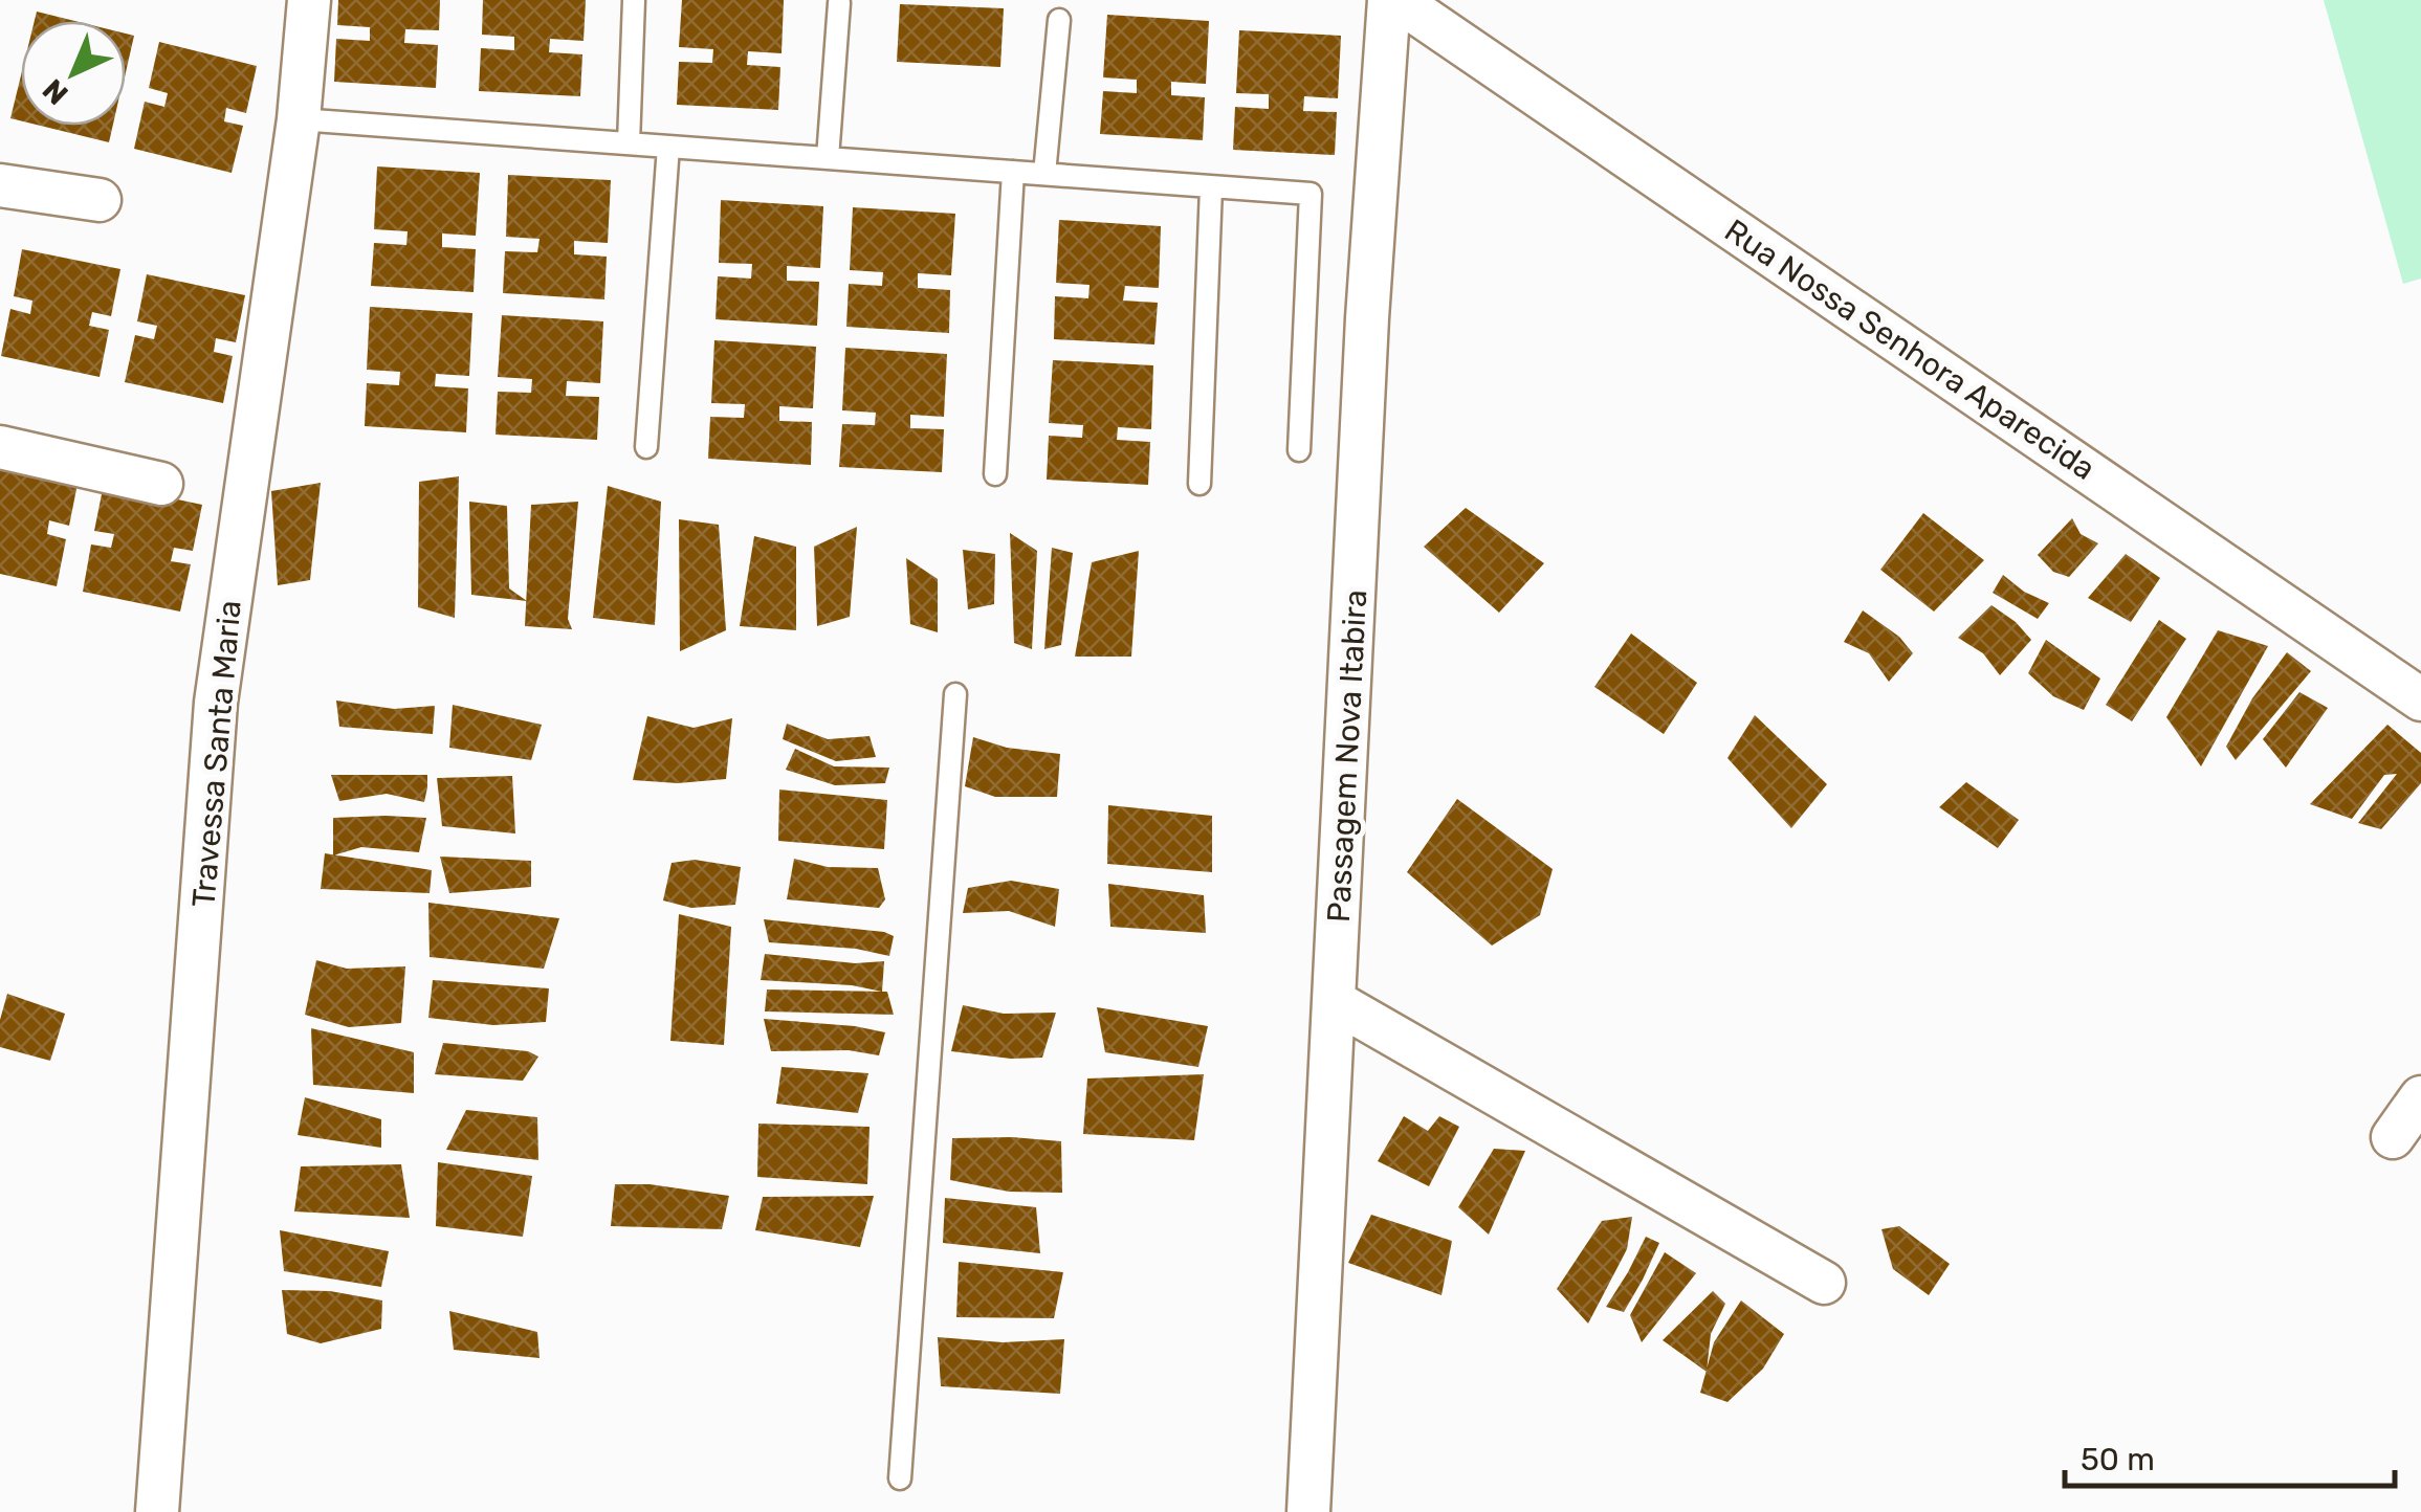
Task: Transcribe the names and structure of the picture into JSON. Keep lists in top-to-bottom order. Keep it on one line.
{"streets":{"street":["Rua Nossa Senhora Aparecida","Travessa Santa Maria","Passagem Nova Itabira"]},"scale_bar":"50 m","north":"bottom left"}
